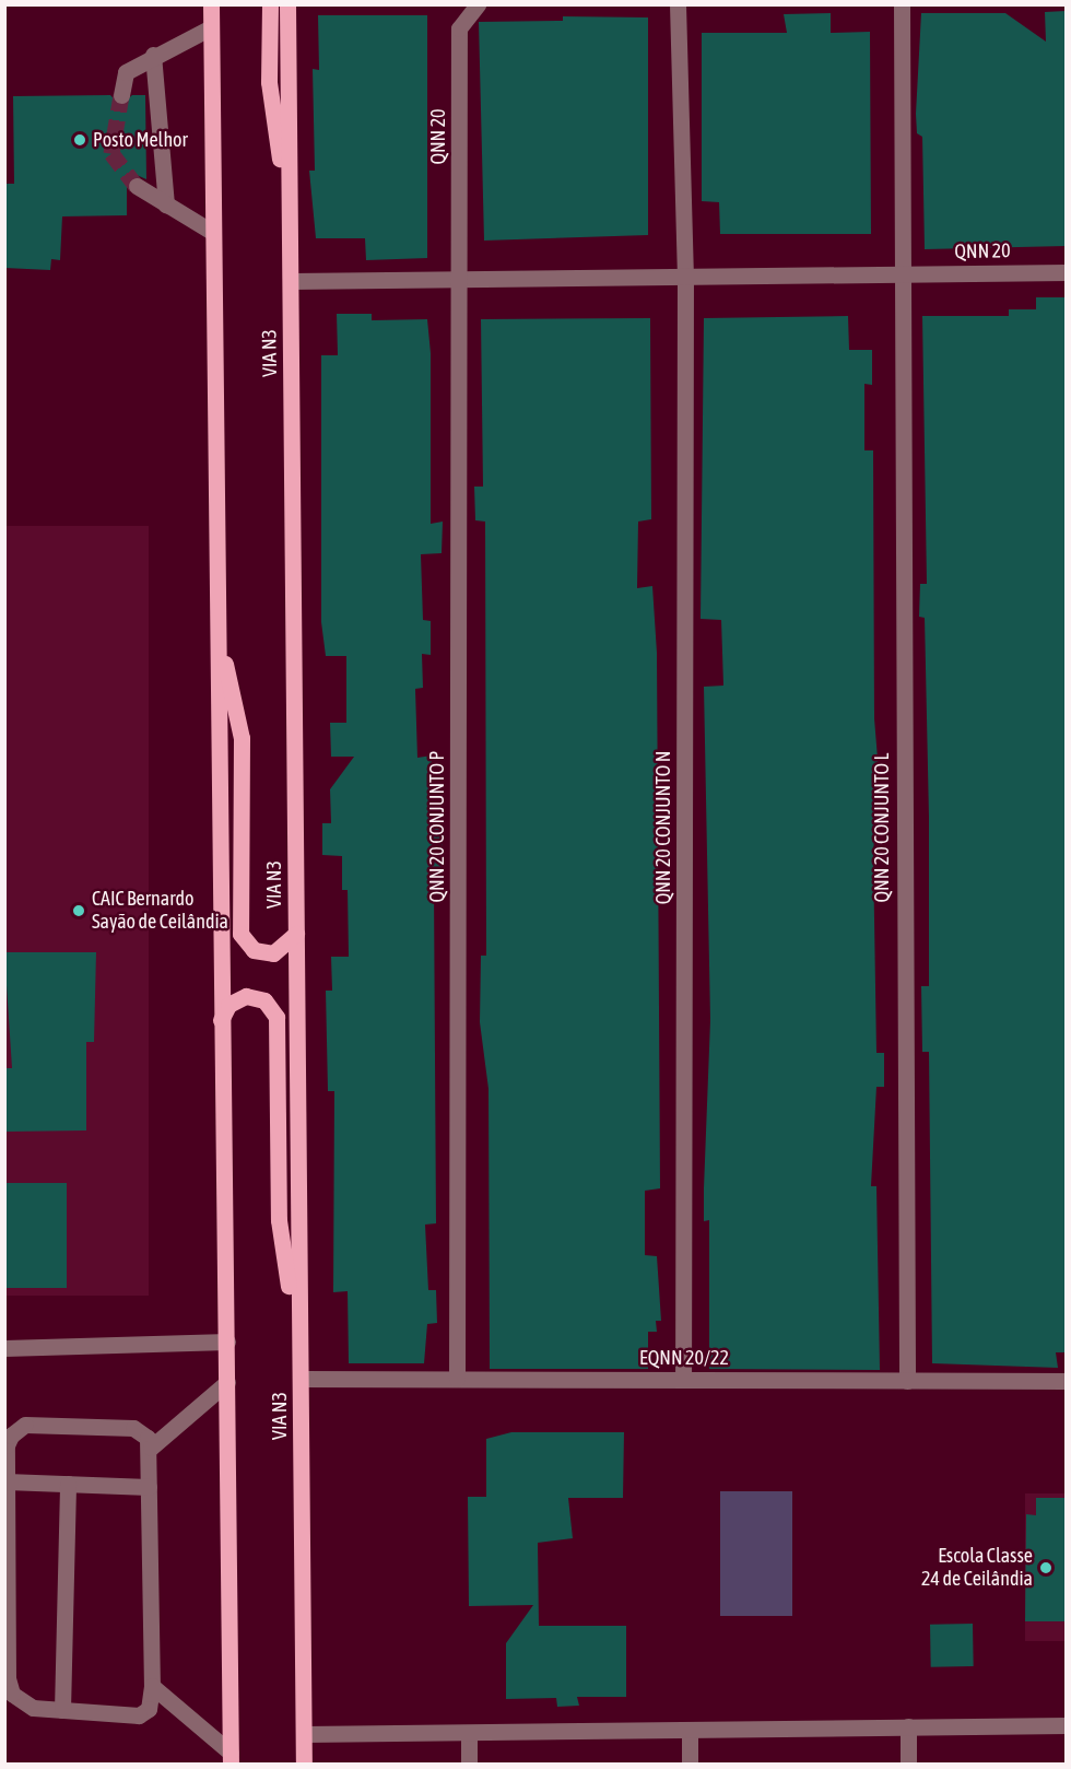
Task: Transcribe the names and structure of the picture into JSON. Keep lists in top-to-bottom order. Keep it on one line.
{"streets":{"main road":["VIA N3"],"street":["QNN 20","QNN 20 CONJUNTO P","QNN 20 CONJUNTO N","QNN 20 CONJUNTO L","EQNN 20/22"]},"crossings":[["QNN 20","VIA N3"],["QNN 20","QNN 20 CONJUNTO P"],["QNN 20","QNN 20 CONJUNTO N"],["QNN 20","QNN 20 CONJUNTO L"],["VIA N3","EQNN 20/22"],["QNN 20 CONJUNTO P","EQNN 20/22"],["QNN 20 CONJUNTO N","EQNN 20/22"],["QNN 20 CONJUNTO L","EQNN 20/22"]],"places":["Posto Melhor","CAIC Bernardo Sayão de Ceilândia","Escola Classe 24 de Ceilândia"]}
